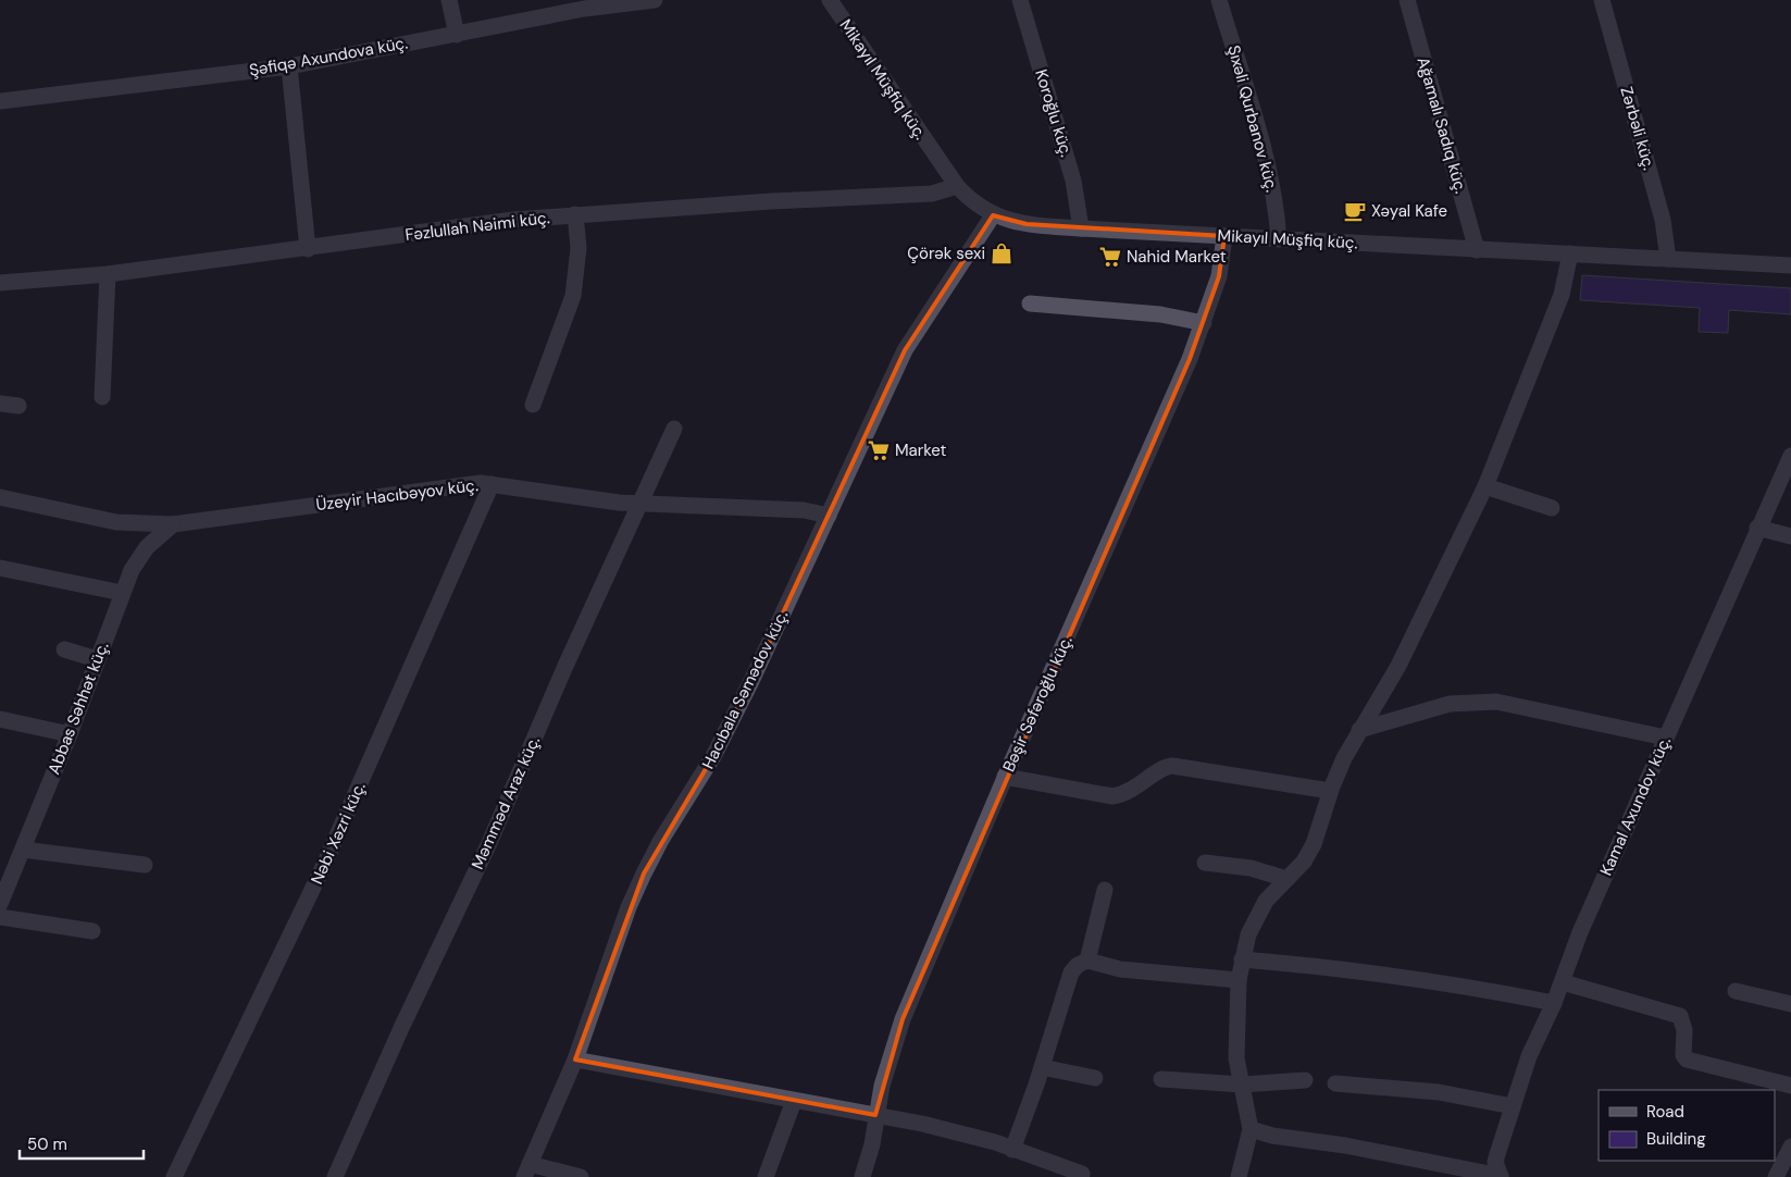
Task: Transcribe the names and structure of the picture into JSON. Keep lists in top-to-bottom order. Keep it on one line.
{"streets":{"street":["Şəfiqə Axundova küç.","Mikayıl Müşfiq küç.","Koroğlu küç.","Şıxəli Qurbanov küç.","Ağamalı Sadıq küç.","Zərbəli küç.","Fəzlullah Nəimi küç.","Üzeyir Hacıbəyov küç.","Hacıbala Səmədov küç.","Bəşir Səfəroğlu küç.","Abbas Səhhət küç.","Məmməd Araz küç.","Kamal Axundov küç.","Nəbi Xəzri küç."]},"crossings":[["Mikayıl Müşfiq küç.","Koroğlu küç."],["Mikayıl Müşfiq küç.","Şıxəli Qurbanov küç."],["Mikayıl Müşfiq küç.","Ağamalı Sadıq küç."],["Mikayıl Müşfiq küç.","Zərbəli küç."],["Mikayıl Müşfiq küç.","Fəzlullah Nəimi küç."],["Mikayıl Müşfiq küç.","Hacıbala Səmədov küç."],["Mikayıl Müşfiq küç.","Bəşir Səfəroğlu küç."],["Üzeyir Hacıbəyov küç.","Hacıbala Səmədov küç."],["Üzeyir Hacıbəyov küç.","Abbas Səhhət küç."],["Üzeyir Hacıbəyov küç.","Məmməd Araz küç."],["Üzeyir Hacıbəyov küç.","Nəbi Xəzri küç."]],"places":{"cafe":["Xəyal Kafe"],"shop":["Çörək sexi"],"supermarket":["Nahid Market","Market"]},"legend":["Road","Building"],"scale_bar":"50 m"}
